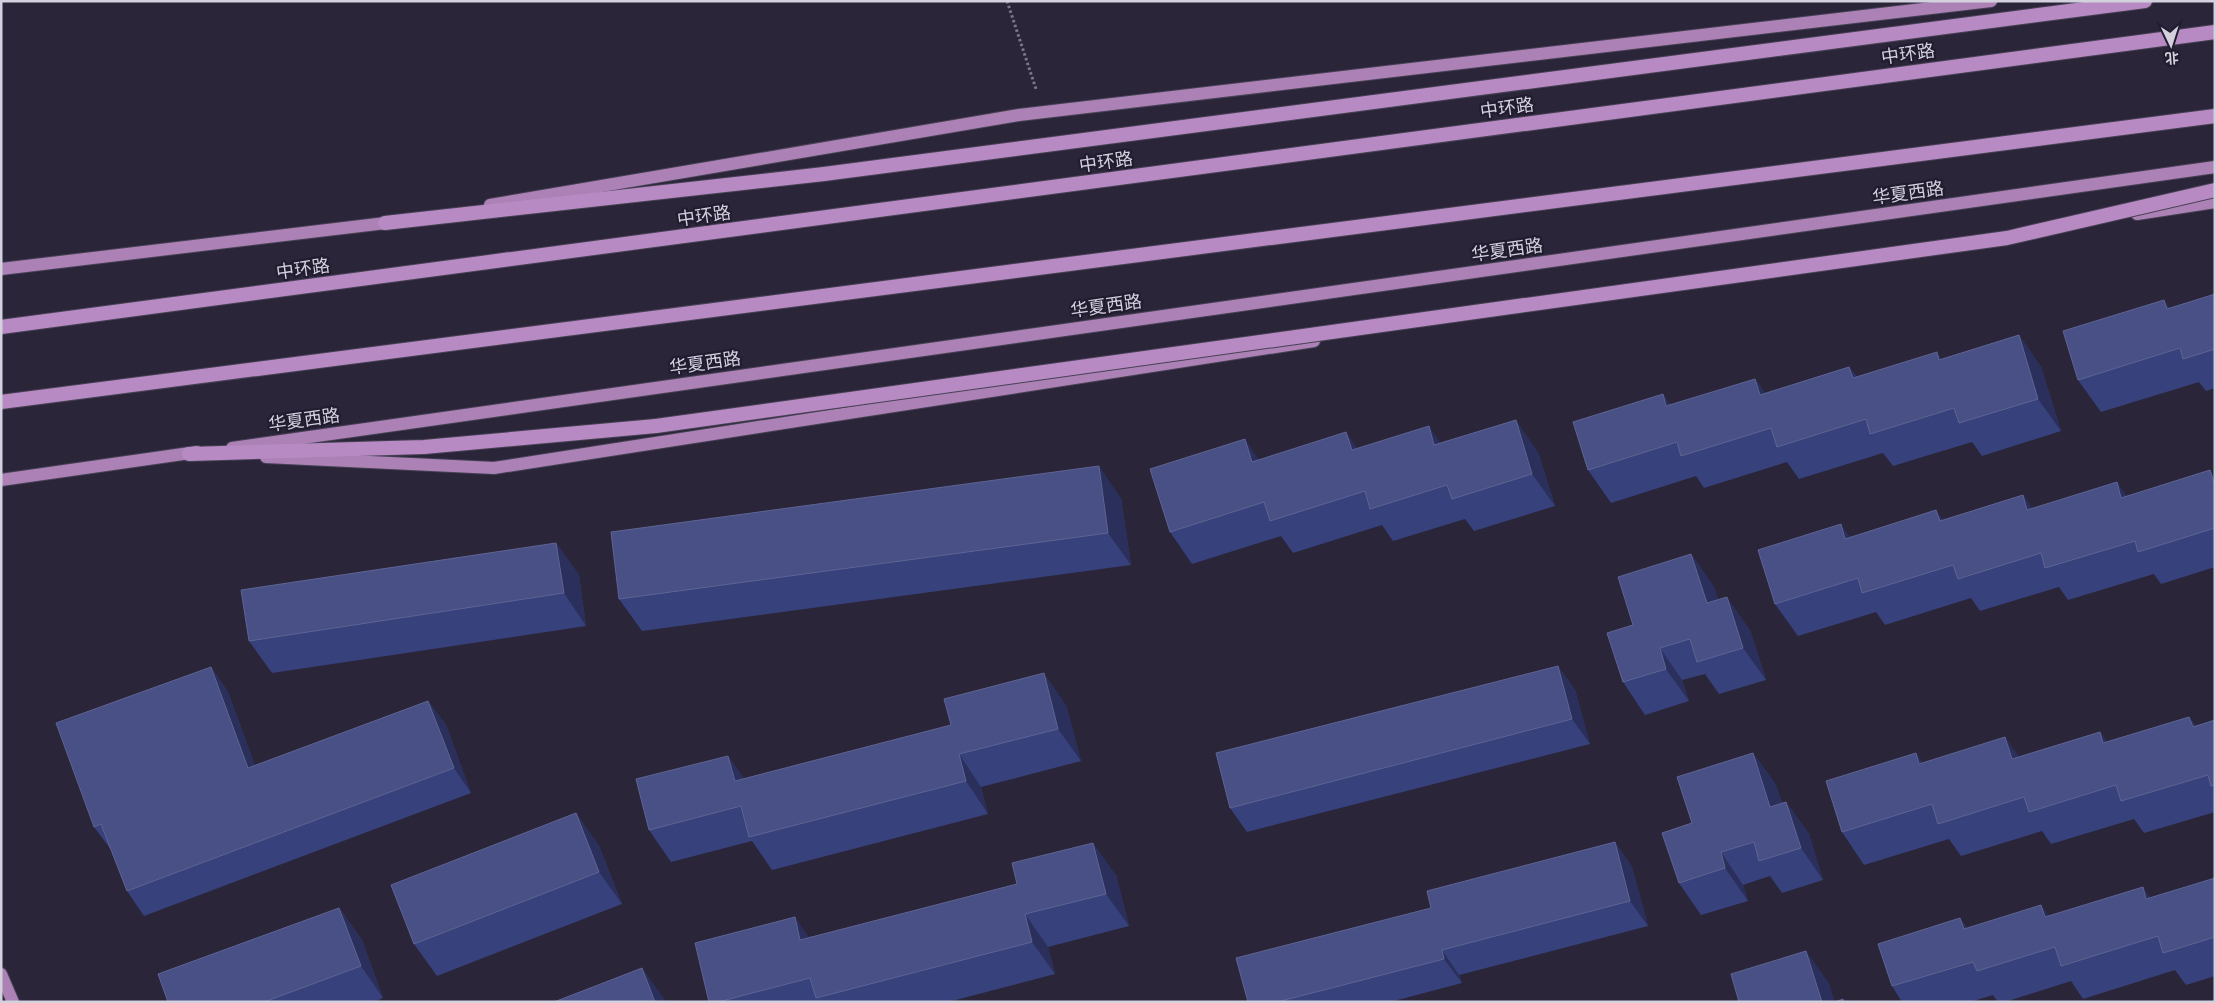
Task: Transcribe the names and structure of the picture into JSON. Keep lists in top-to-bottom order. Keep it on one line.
{"streets":{"highway":["中环路"],"main road":["华夏西路"]},"north":"bottom"}
